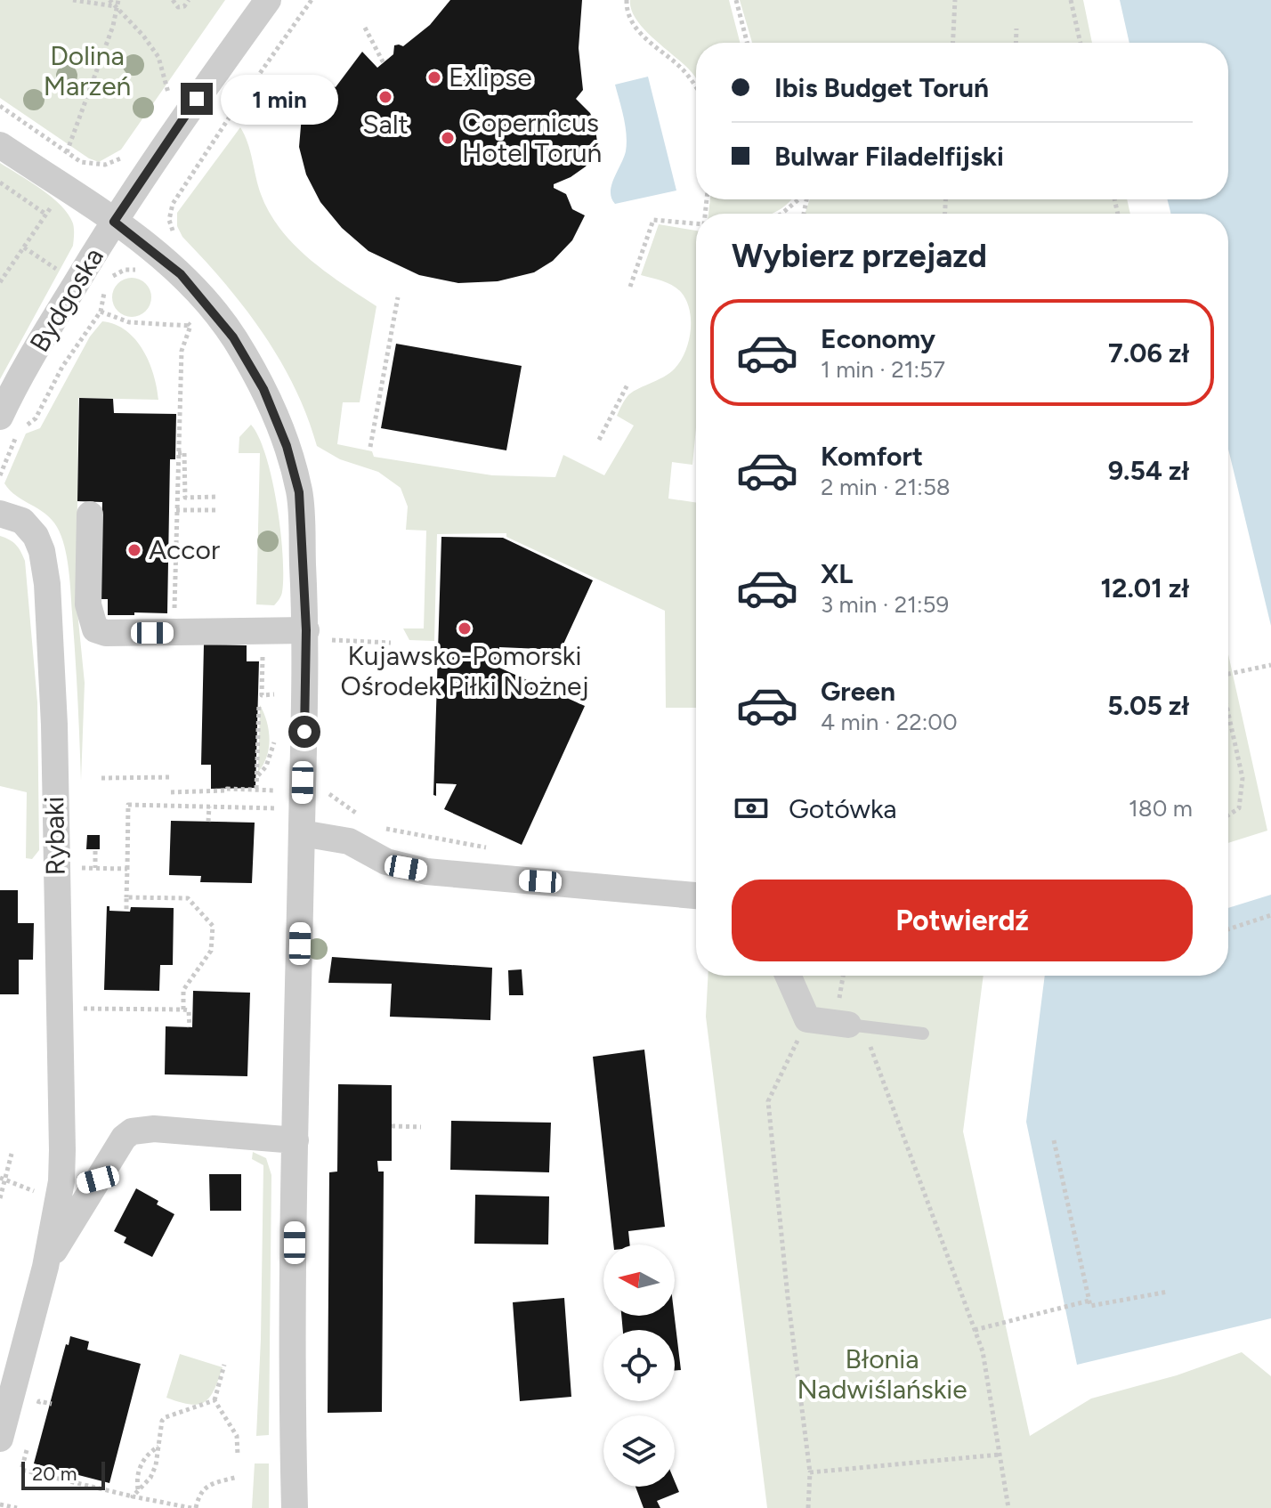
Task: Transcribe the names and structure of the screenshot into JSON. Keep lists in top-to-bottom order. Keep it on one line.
{"streets":{"street":["Bydgoska","Rybaki"]},"parks":["Dolina Marzeń","Błonia Nadwiślańskie"],"places":["Exlipse","Salt","Copernicus Hotel Toruń","Accor","Kujawsko-Pomorski Ośrodek Piłki Nożnej"],"scale_bar":"20 m","north":"left","page":{"banner":["Ibis Budget Toruń","Bulwar Filadelfijski"],"bubble":"1 min","heading":"Wybierz przejazd","list":[{"name":"Economy","note":"1 min · 21:57","value":"7.06 zł"},{"name":"Komfort","note":"2 min · 21:58","value":"9.54 zł"},{"name":"XL","note":"3 min · 21:59","value":"12.01 zł"},{"name":"Green","note":"4 min · 22:00","value":"5.05 zł"}],"pay":["Gotówka","180 m"],"buttons":"Potwierdź","scale":"20 m"}}
